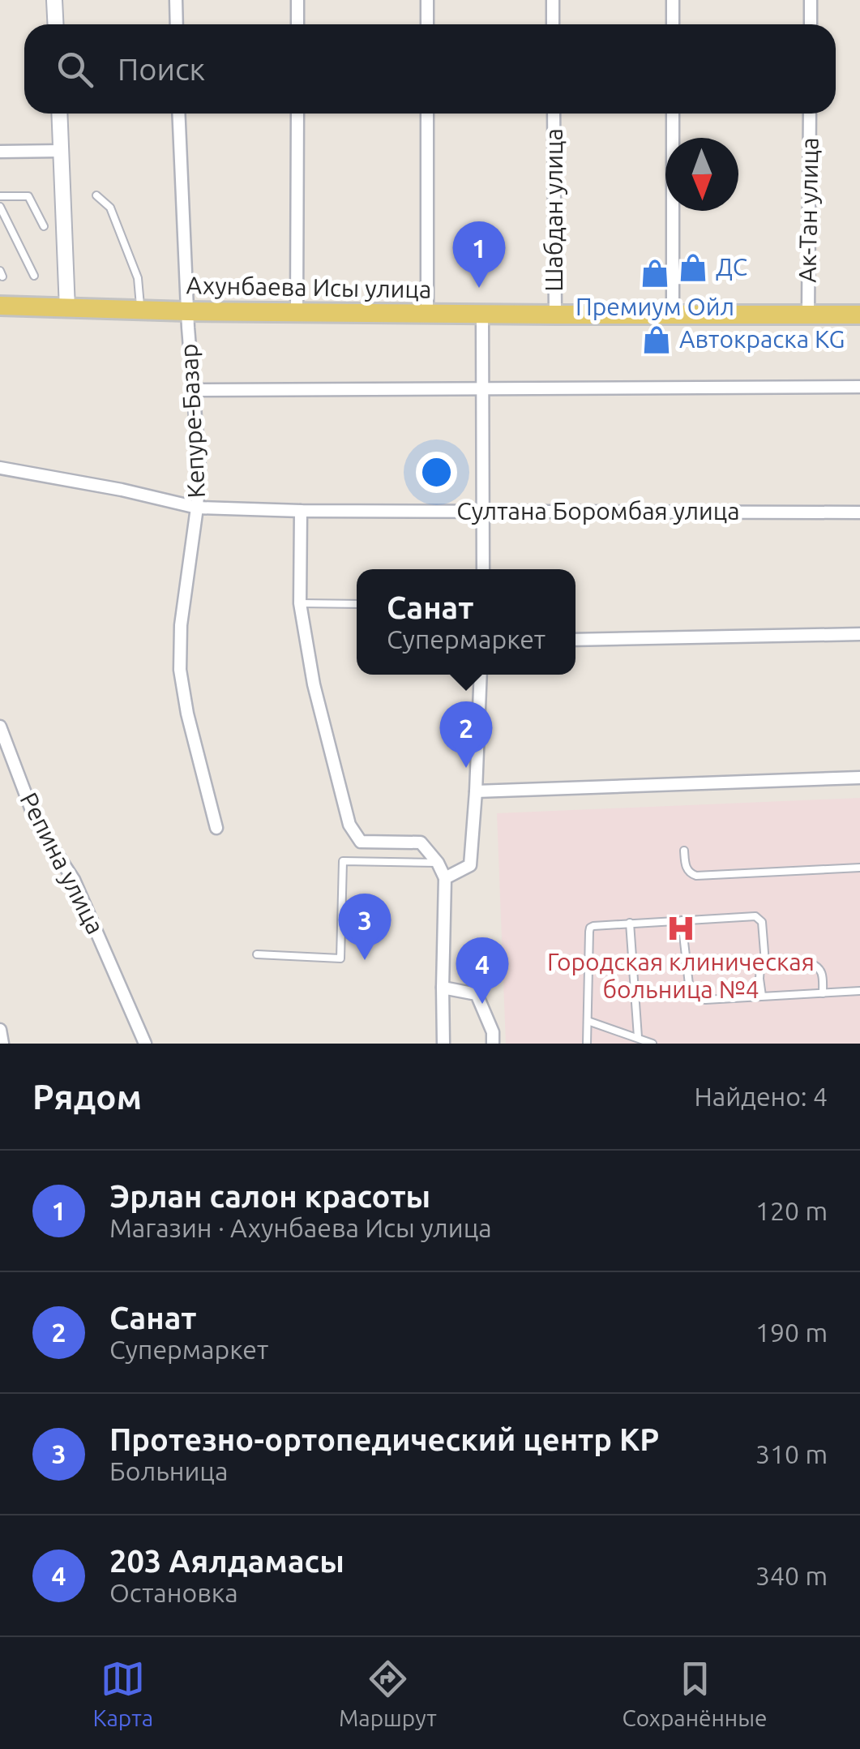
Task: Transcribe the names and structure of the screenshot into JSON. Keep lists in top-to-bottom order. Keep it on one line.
{"streets":{"main road":["Ахунбаева Исы улица"],"street":["Шабдан улица","Ак-Тан улица","Кепуре-Базар","Султана Боромбая улица","Репина улица"]},"crossings":[["Шабдан улица","Ахунбаева Исы улица"],["Ак-Тан улица","Ахунбаева Исы улица"],["Ахунбаева Исы улица","Кепуре-Базар"],["Кепуре-Базар","Султана Боромбая улица"]],"places":{"shop":["ДС","Премиум Ойл","Автокраска KG"],"hospital":["Городская клиническая больница №4"]},"north":"bottom","page":{"search":"Поиск","pins":["1","2","3","4"],"popup":["Санат","Супермаркет"],"heading":["Рядом","Найдено: 4"],"list":[{"mark":"1","name":"Эрлан салон красоты","note":"Магазин · Ахунбаева Исы улица","value":"120 m"},{"mark":"2","name":"Санат","note":"Супермаркет","value":"190 m"},{"mark":"3","name":"Протезно-ортопедический центр КР","note":"Больница","value":"310 m"},{"mark":"4","name":"203 Аялдамасы","note":"Остановка","value":"340 m"}],"nav":["Карта","Маршрут","Сохранённые"]}}
